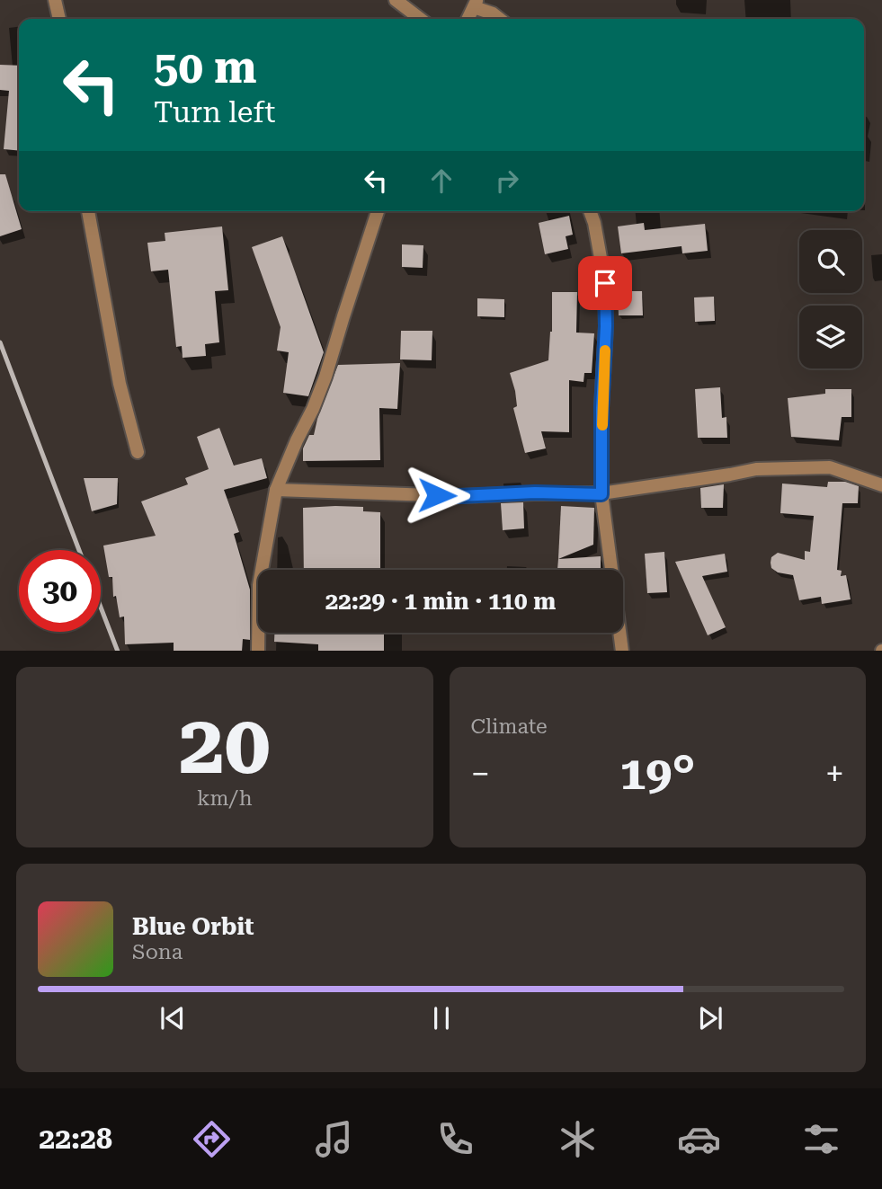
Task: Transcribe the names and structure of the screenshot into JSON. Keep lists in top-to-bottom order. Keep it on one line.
{"page":{"turn":["50 m","Turn left"],"limit":"30","trip":"22:29 · 1 min · 110 m","tile":[["20","km/h"],"Climate"],"heat":["−","19°","+"],"song":["Blue Orbit","Sona"],"tabs":"22:28"}}
